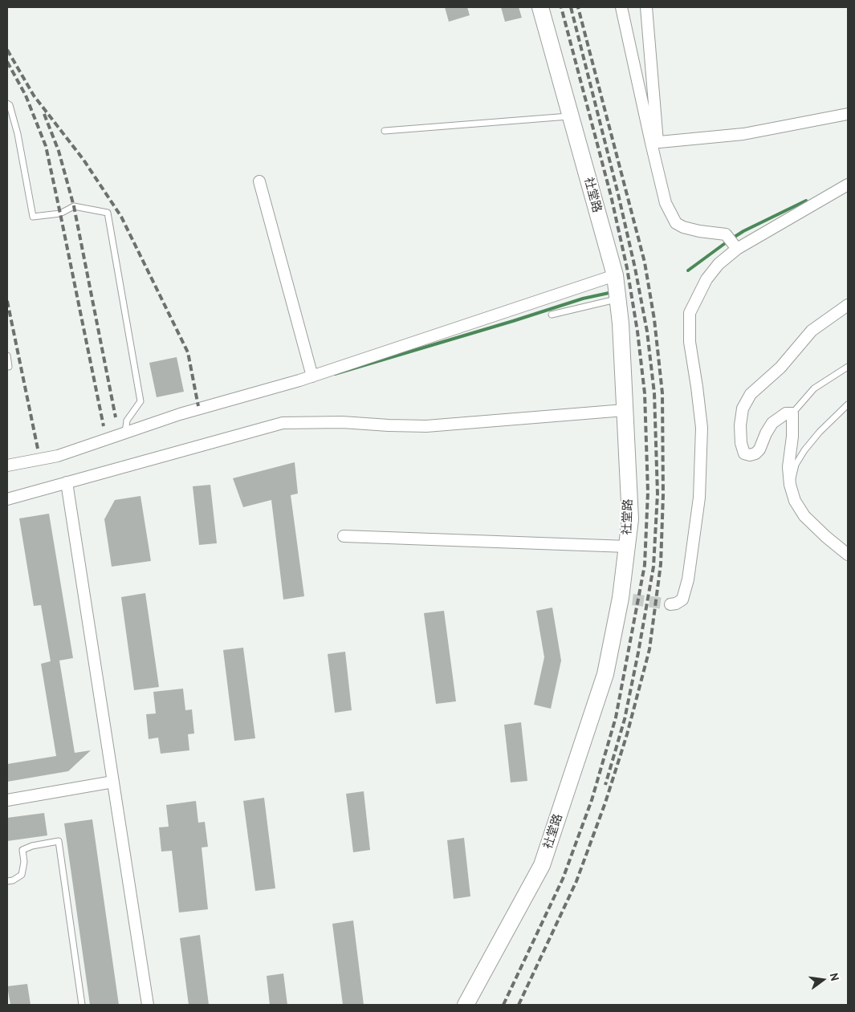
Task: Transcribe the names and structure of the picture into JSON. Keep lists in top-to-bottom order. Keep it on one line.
{"streets":{"street":["社堂路"]},"north":"right"}
